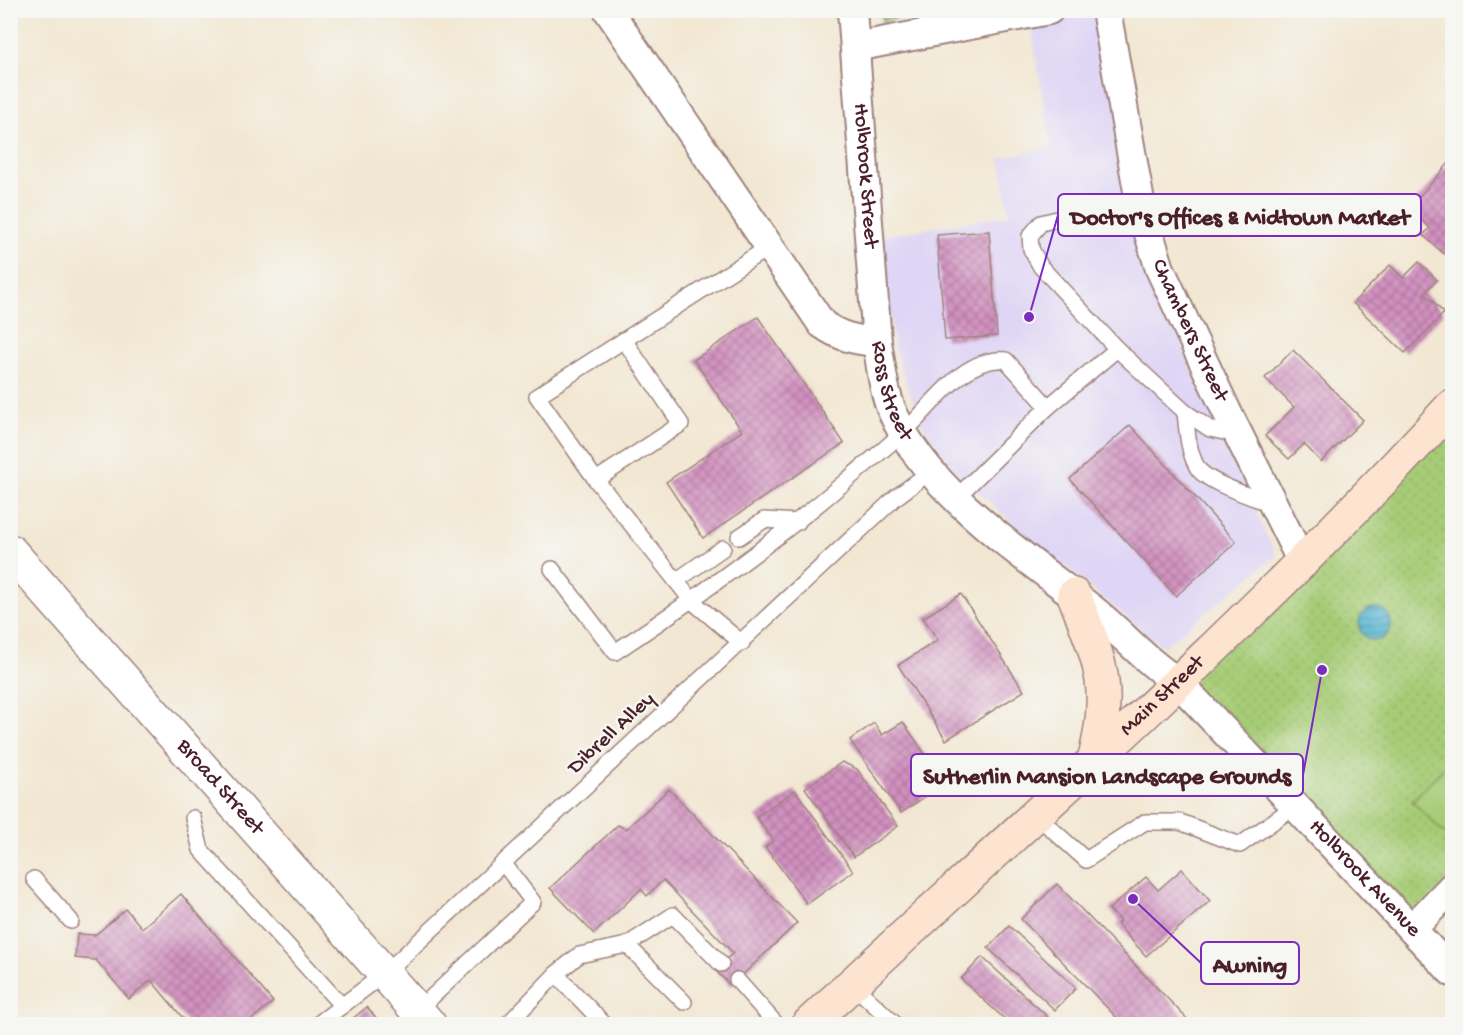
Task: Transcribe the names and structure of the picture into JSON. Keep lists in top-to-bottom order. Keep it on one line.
{"streets":{"main road":["Main Street"],"street":["Holbrook Street","Chambers Street","Ross Street","Broad Street","Holbrook Avenue"],"lane":["Dibrell Alley"]},"crossings":[["Holbrook Street","Ross Street"],["Chambers Street","Main Street"],["Ross Street","Main Street"],["Ross Street","Dibrell Alley"],["Ross Street","Holbrook Avenue"],["Main Street","Holbrook Avenue"],["Dibrell Alley","Broad Street"]],"places":["Doctor's Offices & Midtown Market","Sutherlin Mansion Landscape Grounds","Awning"]}
